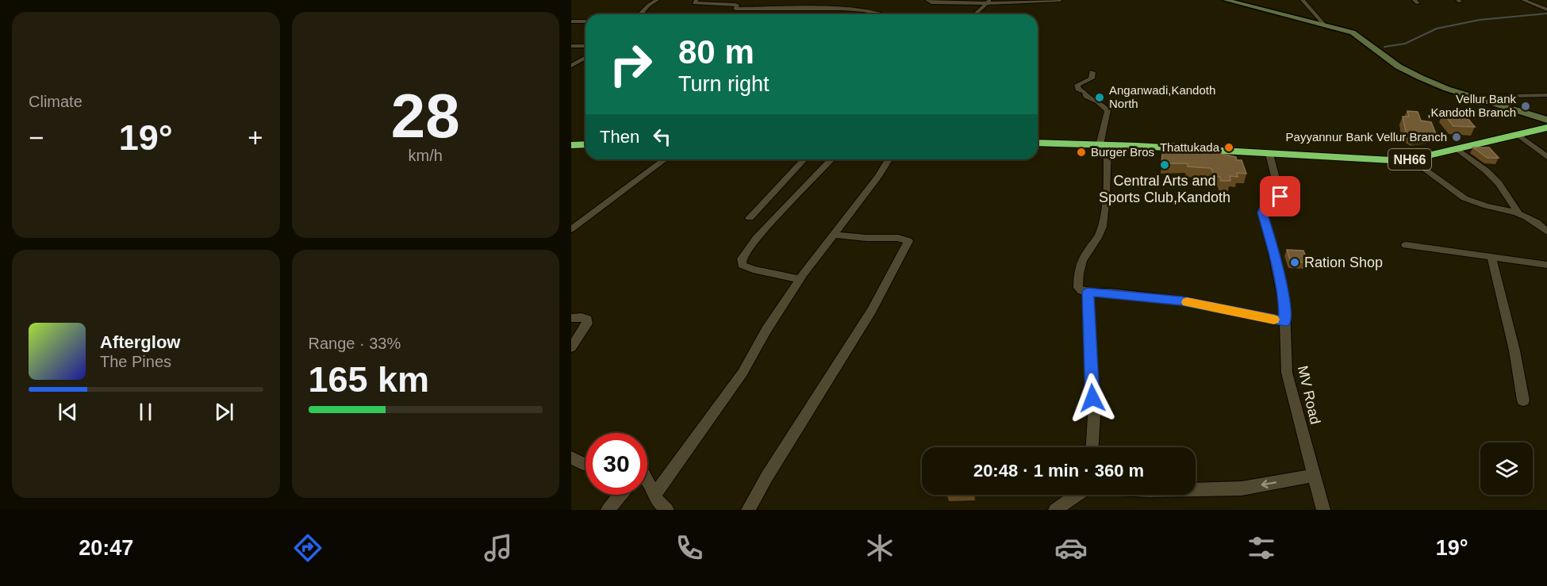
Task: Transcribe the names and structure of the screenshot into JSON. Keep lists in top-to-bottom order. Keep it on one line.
{"streets":{"highway":["NH66"],"street":["MV Road"]},"crossings":[["NH66","MV Road"]],"places":["Anganwadi,Kandoth North","Vellur Bank ,Kandoth Branch","Payyannur Bank Vellur Branch","Thattukada","Burger Bros","Central Arts and Sports Club,Kandoth","Ration Shop"],"page":{"tile":["Climate",["28","km/h"],["Range · 33%","165 km"]],"turn":["80 m","Turn right"],"then":"Then","heat":["−","19°","+"],"song":["Afterglow","The Pines"],"limit":"30","trip":"20:48 · 1 min · 360 m","tabs":["20:47","19°"]}}
